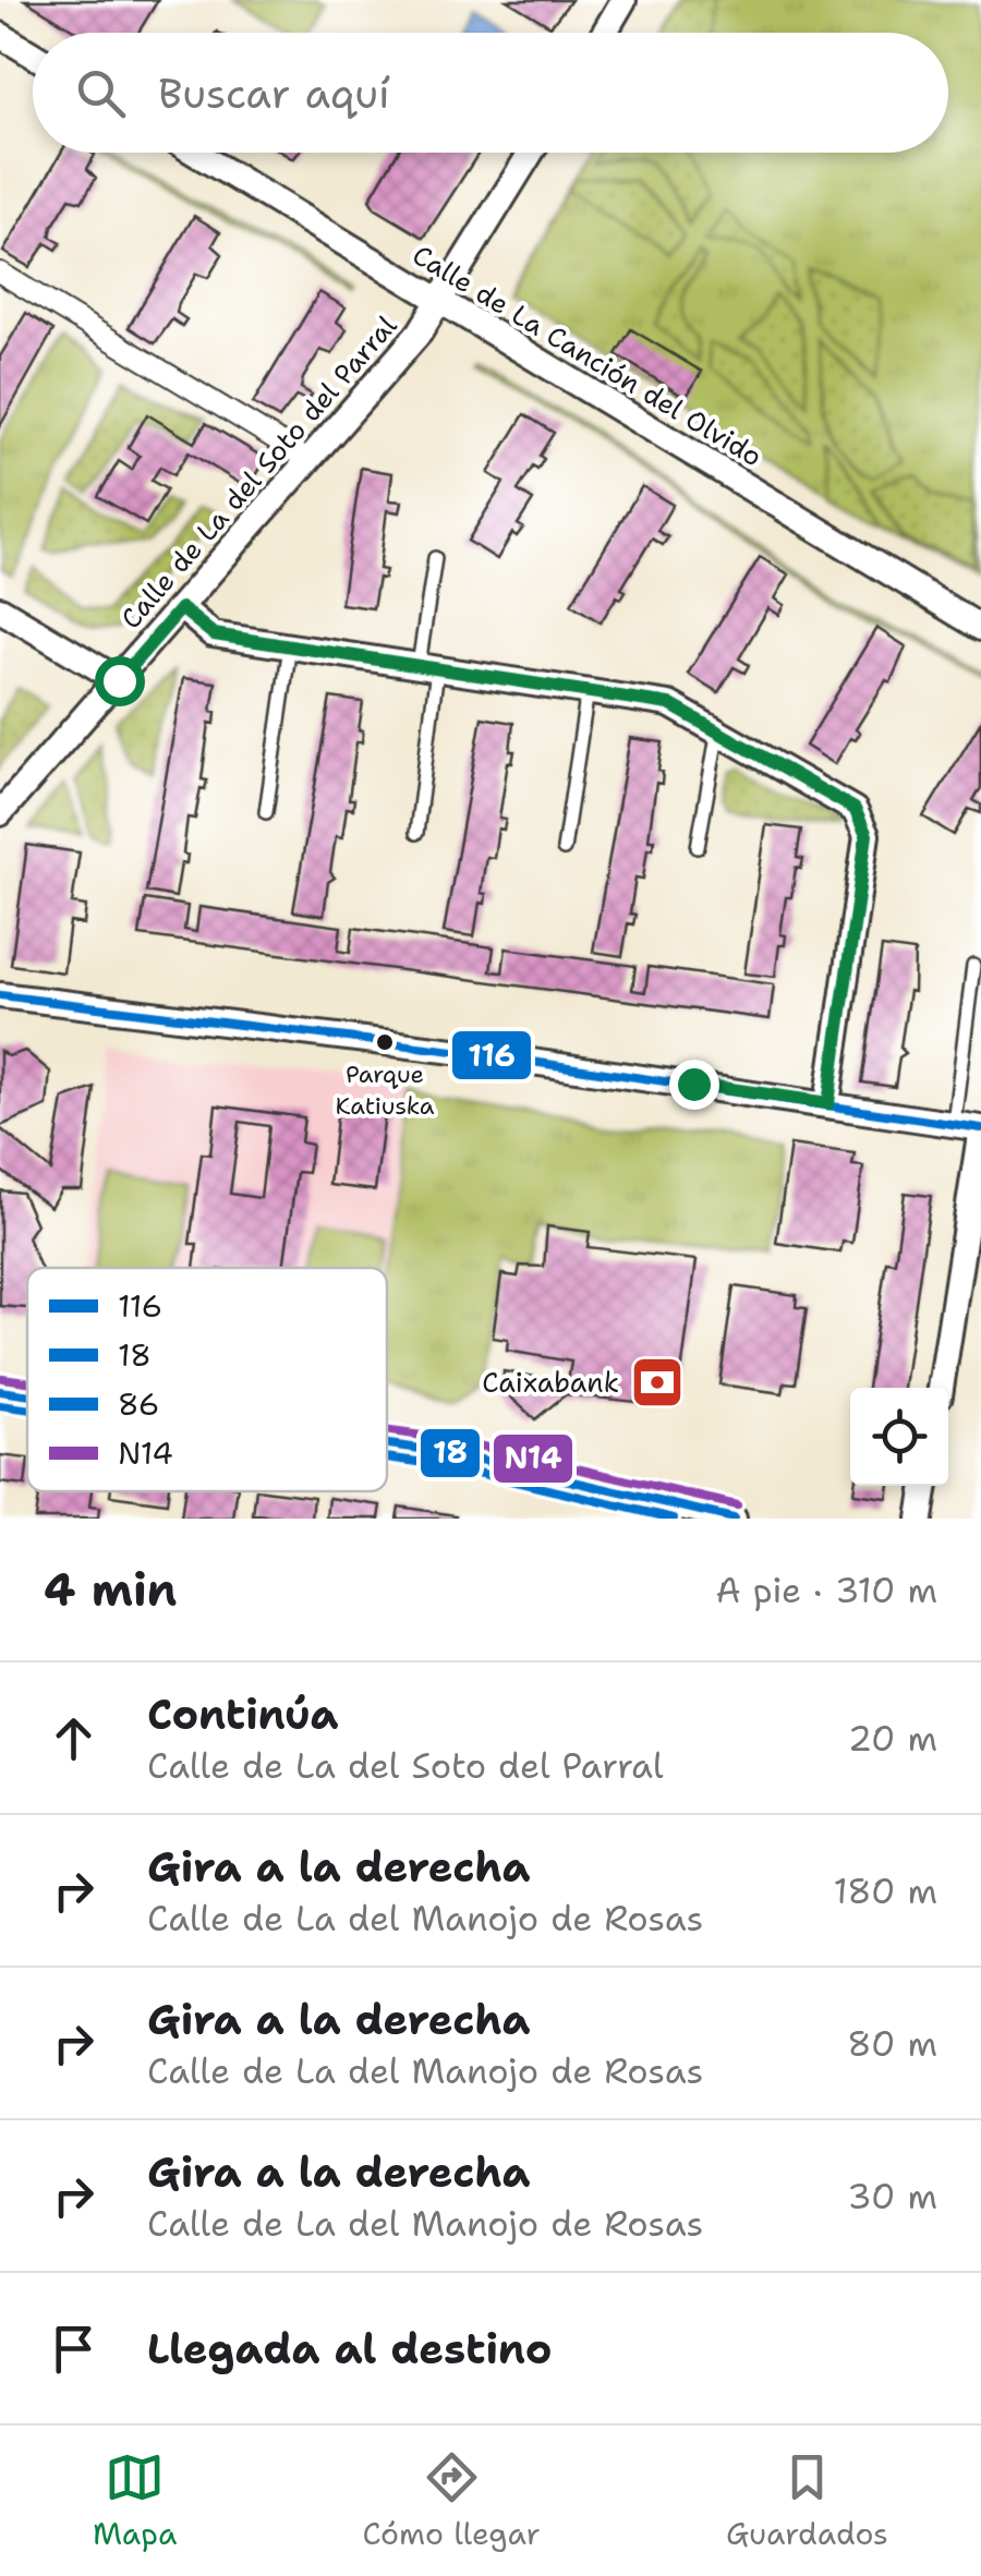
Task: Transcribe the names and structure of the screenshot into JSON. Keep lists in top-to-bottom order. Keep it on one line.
{"streets":{"street":["Calle de La Canción del Olvido","Calle de La del Soto del Parral"]},"crossings":[["Calle de La Canción del Olvido","Calle de La del Soto del Parral"]],"places":{"other":["Parque Katiuska"],"bank":["Caixabank"]},"lines":["transit line 116","transit line N14","transit line 18","transit line 86"],"legend":["116","18","86","N14"],"page":{"search":"Buscar aquí","heading":["4 min","A pie · 310 m"],"list":[["Continúa","Calle de La del Soto del Parral","20 m"],["Gira a la derecha","Calle de La del Manojo de Rosas","180 m"],["Gira a la derecha","Calle de La del Manojo de Rosas","80 m"],["Gira a la derecha","Calle de La del Manojo de Rosas","30 m"],"Llegada al destino"],"nav":["Mapa","Cómo llegar","Guardados"]}}
